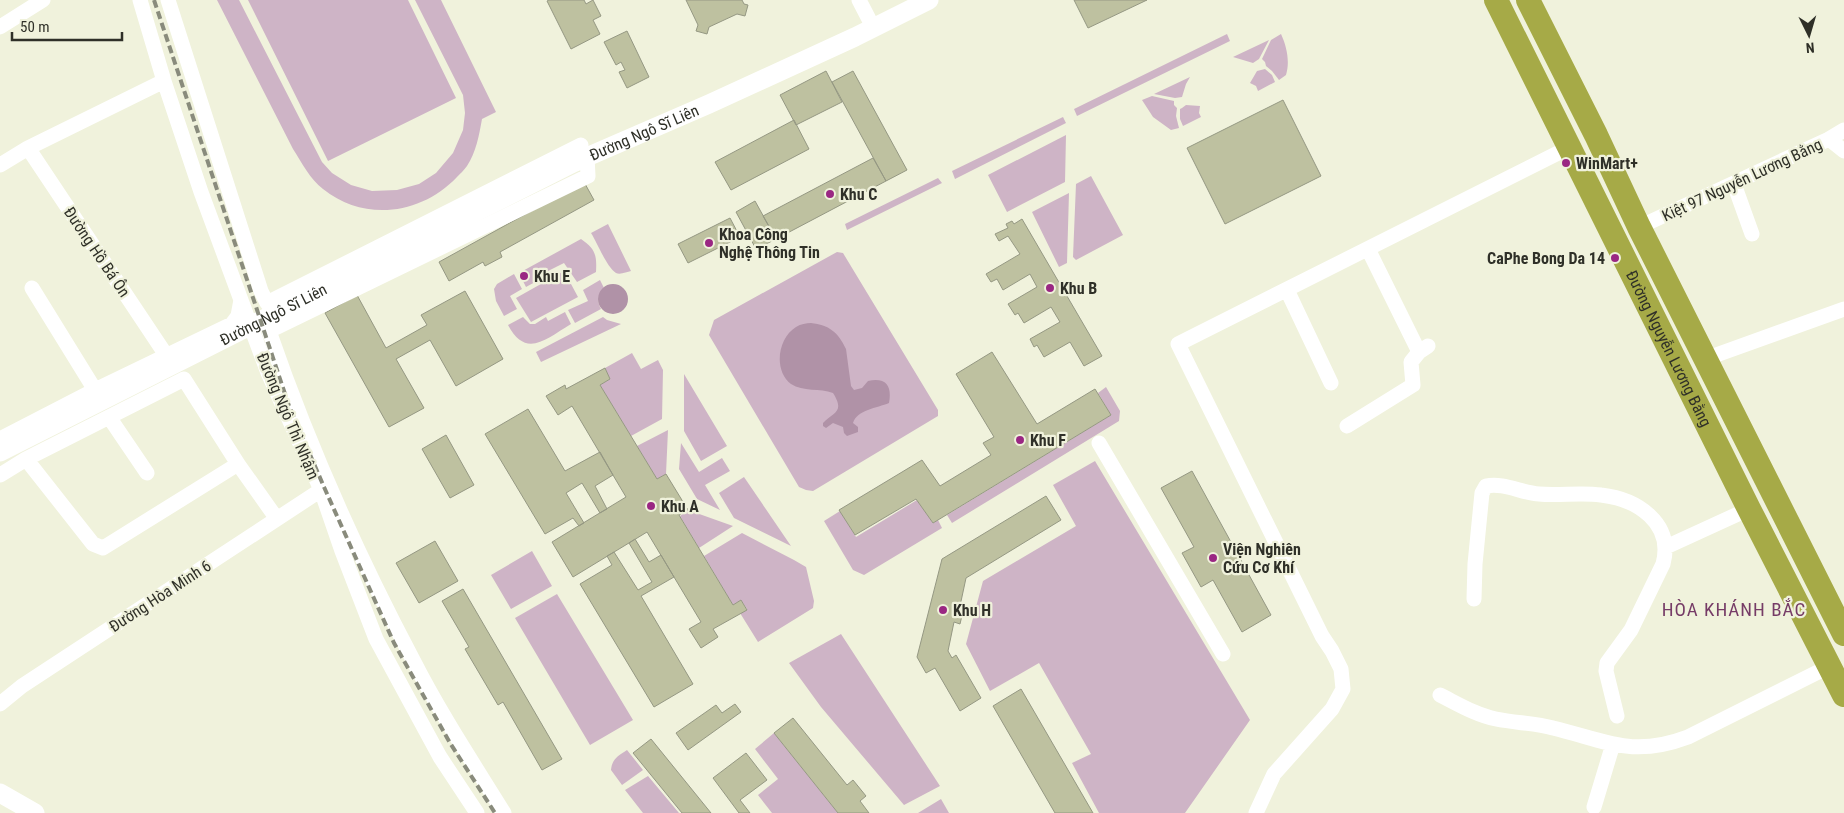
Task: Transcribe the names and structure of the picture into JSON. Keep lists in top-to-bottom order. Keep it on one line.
{"streets":{"highway":["Đường Nguyễn Lương Bằng"],"street":["Đường Ngô Sĩ Liên","Kiệt 97 Nguyễn Lương Bằng","Đường Hồ Bá Ôn","Đường Ngô Thì Nhậm","Đường Hòa Minh 6"]},"crossings":[["Kiệt 97 Nguyễn Lương Bằng","Đường Nguyễn Lương Bằng"],["Đường Ngô Thì Nhậm","Đường Hòa Minh 6"]],"districts":["HÒA KHÁNH BẮC"],"places":["WinMart+","Khu C","Khoa Công Nghệ Thông Tin","CaPhe Bong Da 14","Khu E","Khu B","Khu F","Khu A","Viện Nghiên Cứu Cơ Khí","Khu H"],"scale_bar":"50 m","north":"bottom"}
